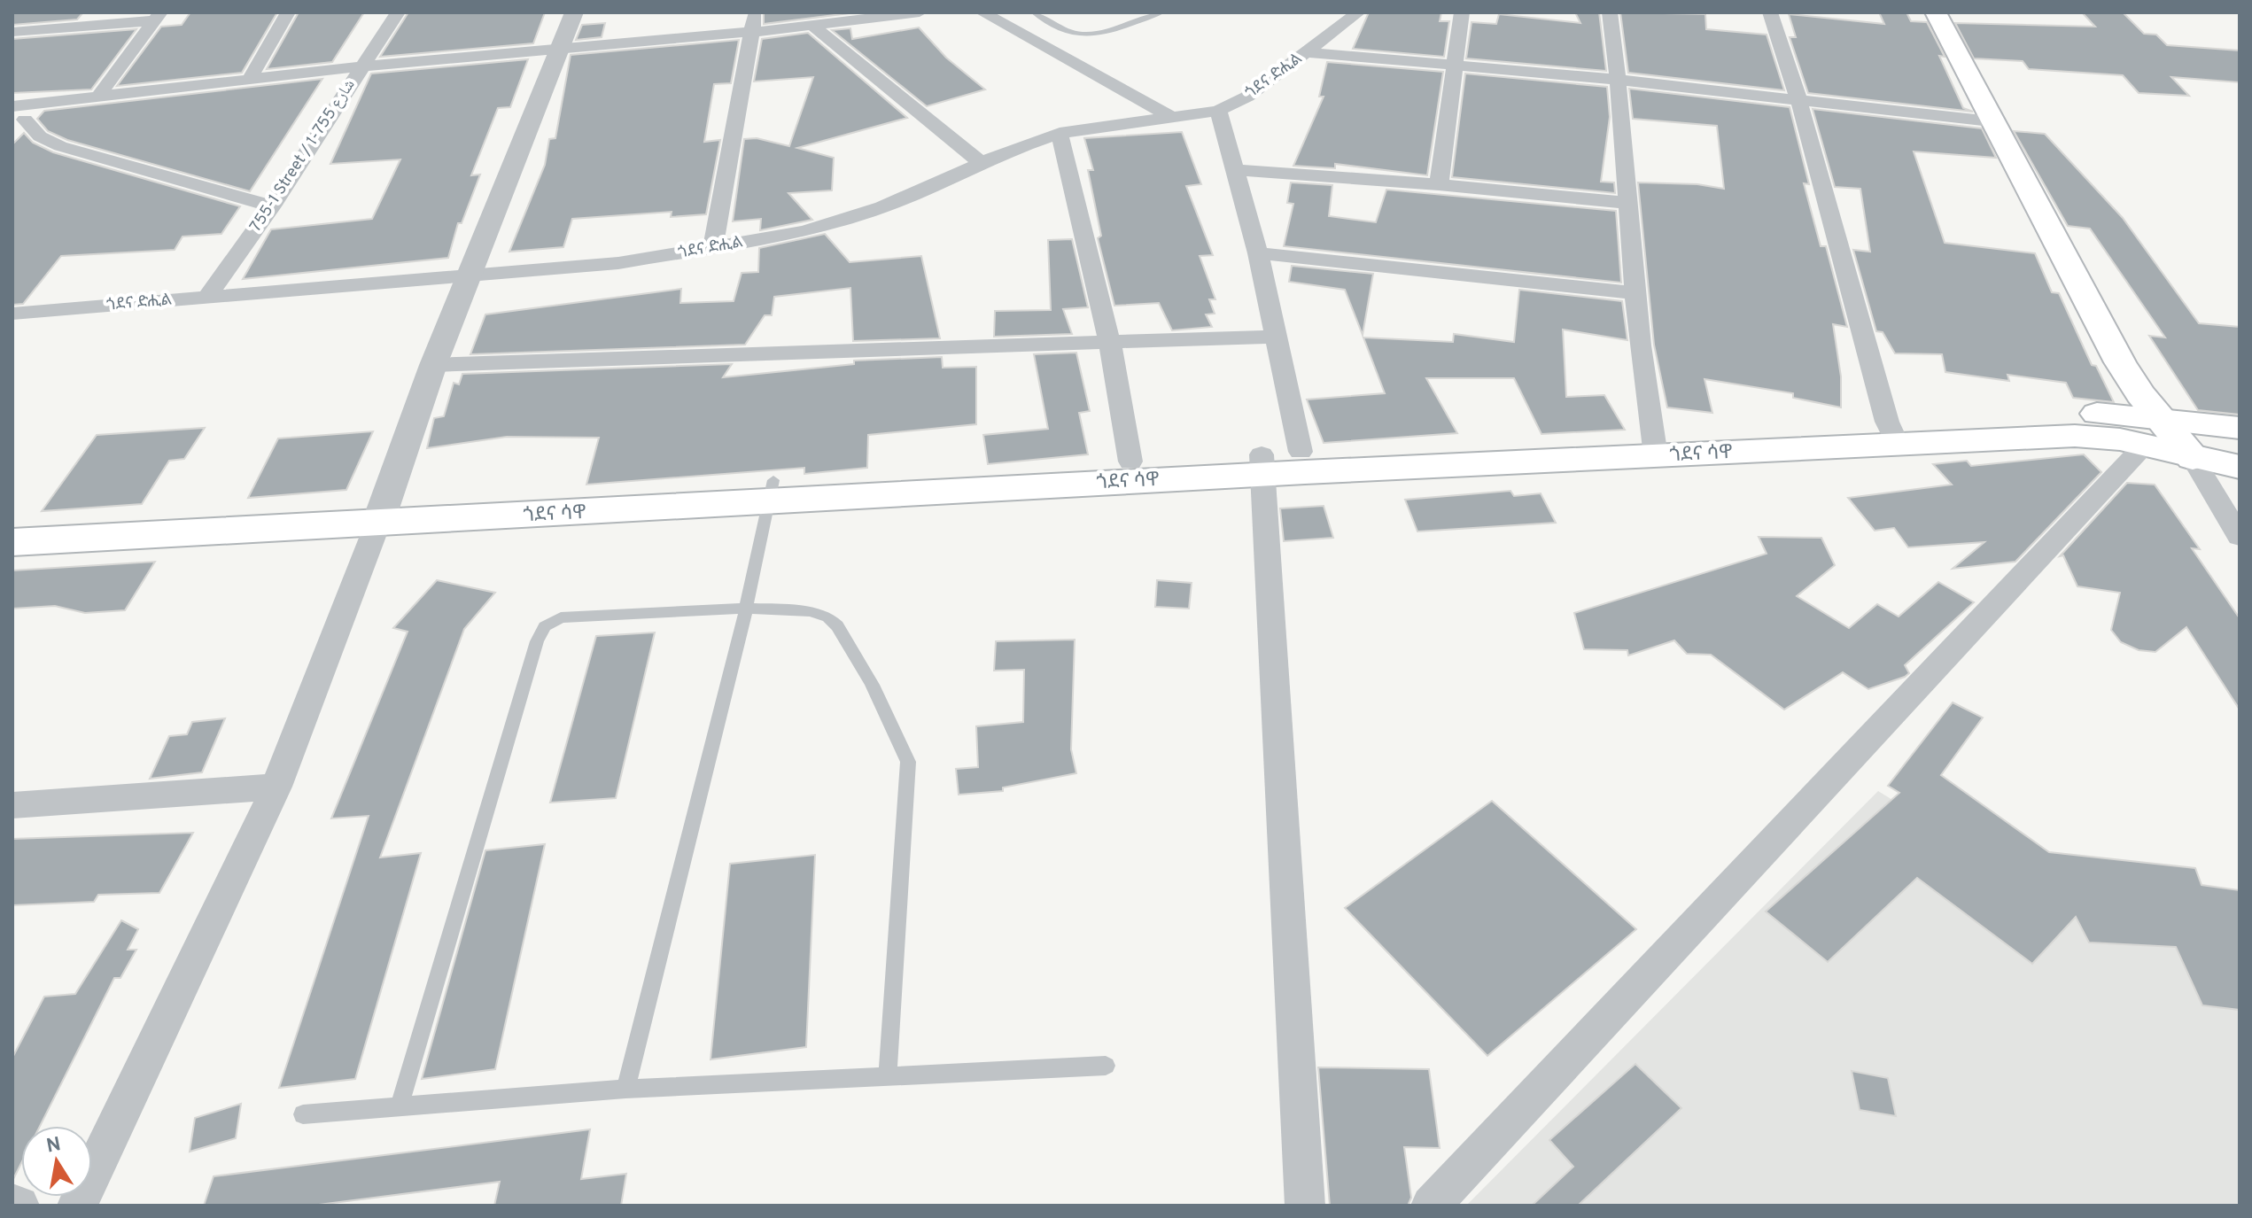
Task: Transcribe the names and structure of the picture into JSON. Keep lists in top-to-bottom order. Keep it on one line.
{"streets":{"main road":["ጎደና ሳዋ"],"street":["ጎደና ድሒል","755-1 Street / شارع 755-1"]},"crossings":[["ጎደና ድሒል","755-1 Street / شارع 755-1"]],"north":"top"}
